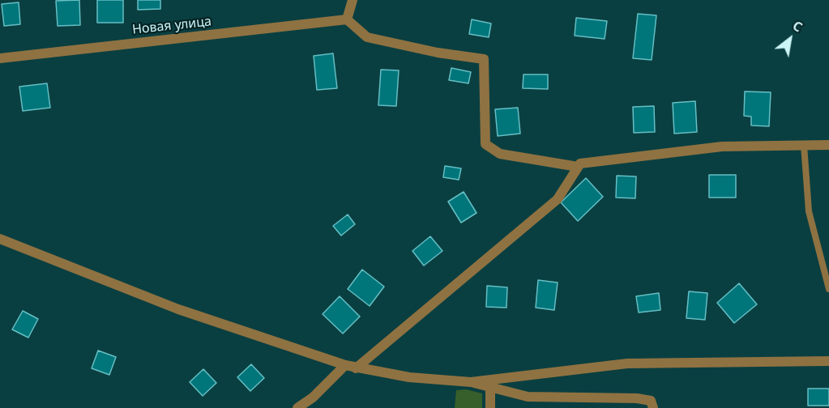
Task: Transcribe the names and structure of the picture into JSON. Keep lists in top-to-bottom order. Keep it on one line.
{"streets":{"street":["Новая улица"]},"north":"top right"}
